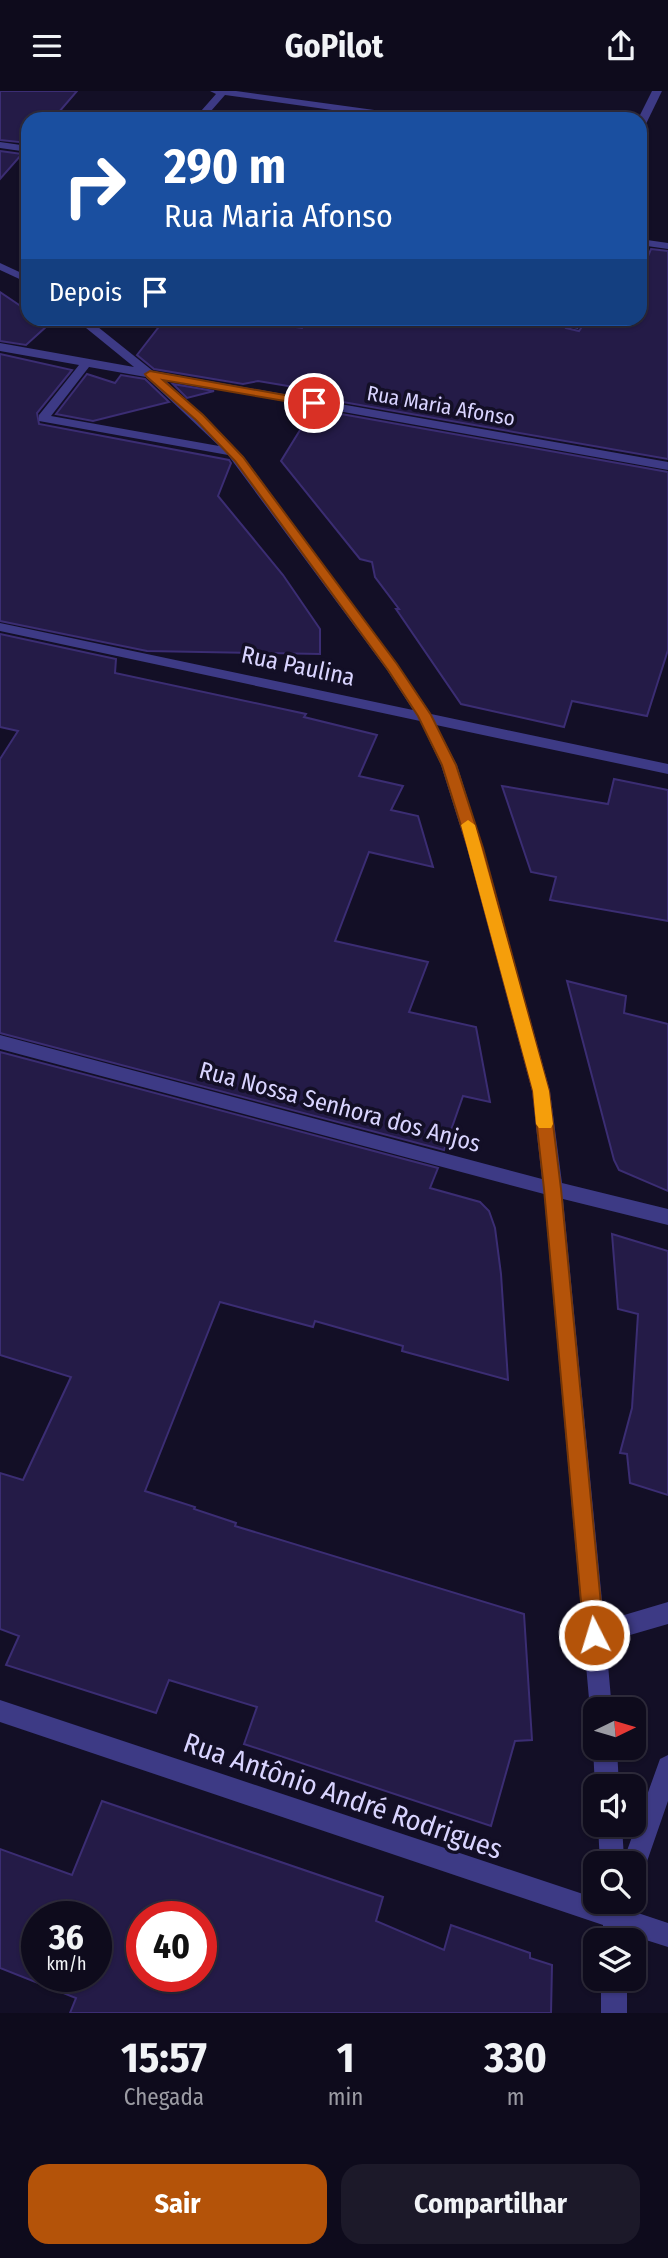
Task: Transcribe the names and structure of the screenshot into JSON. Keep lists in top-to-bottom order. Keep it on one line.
{"streets":{"street":["Rua Maria Afonso","Rua Paulina","Rua Nossa Senhora dos Anjos","Rua Antônio André Rodrigues"]},"north":"right","page":{"header":"GoPilot","turn":["290 m","Rua Maria Afonso"],"then":"Depois","speed":"36 km/h","limit":"40","eta":["15:57","Chegada","1","min","330","m"],"buttons":["Sair","Compartilhar"]}}
